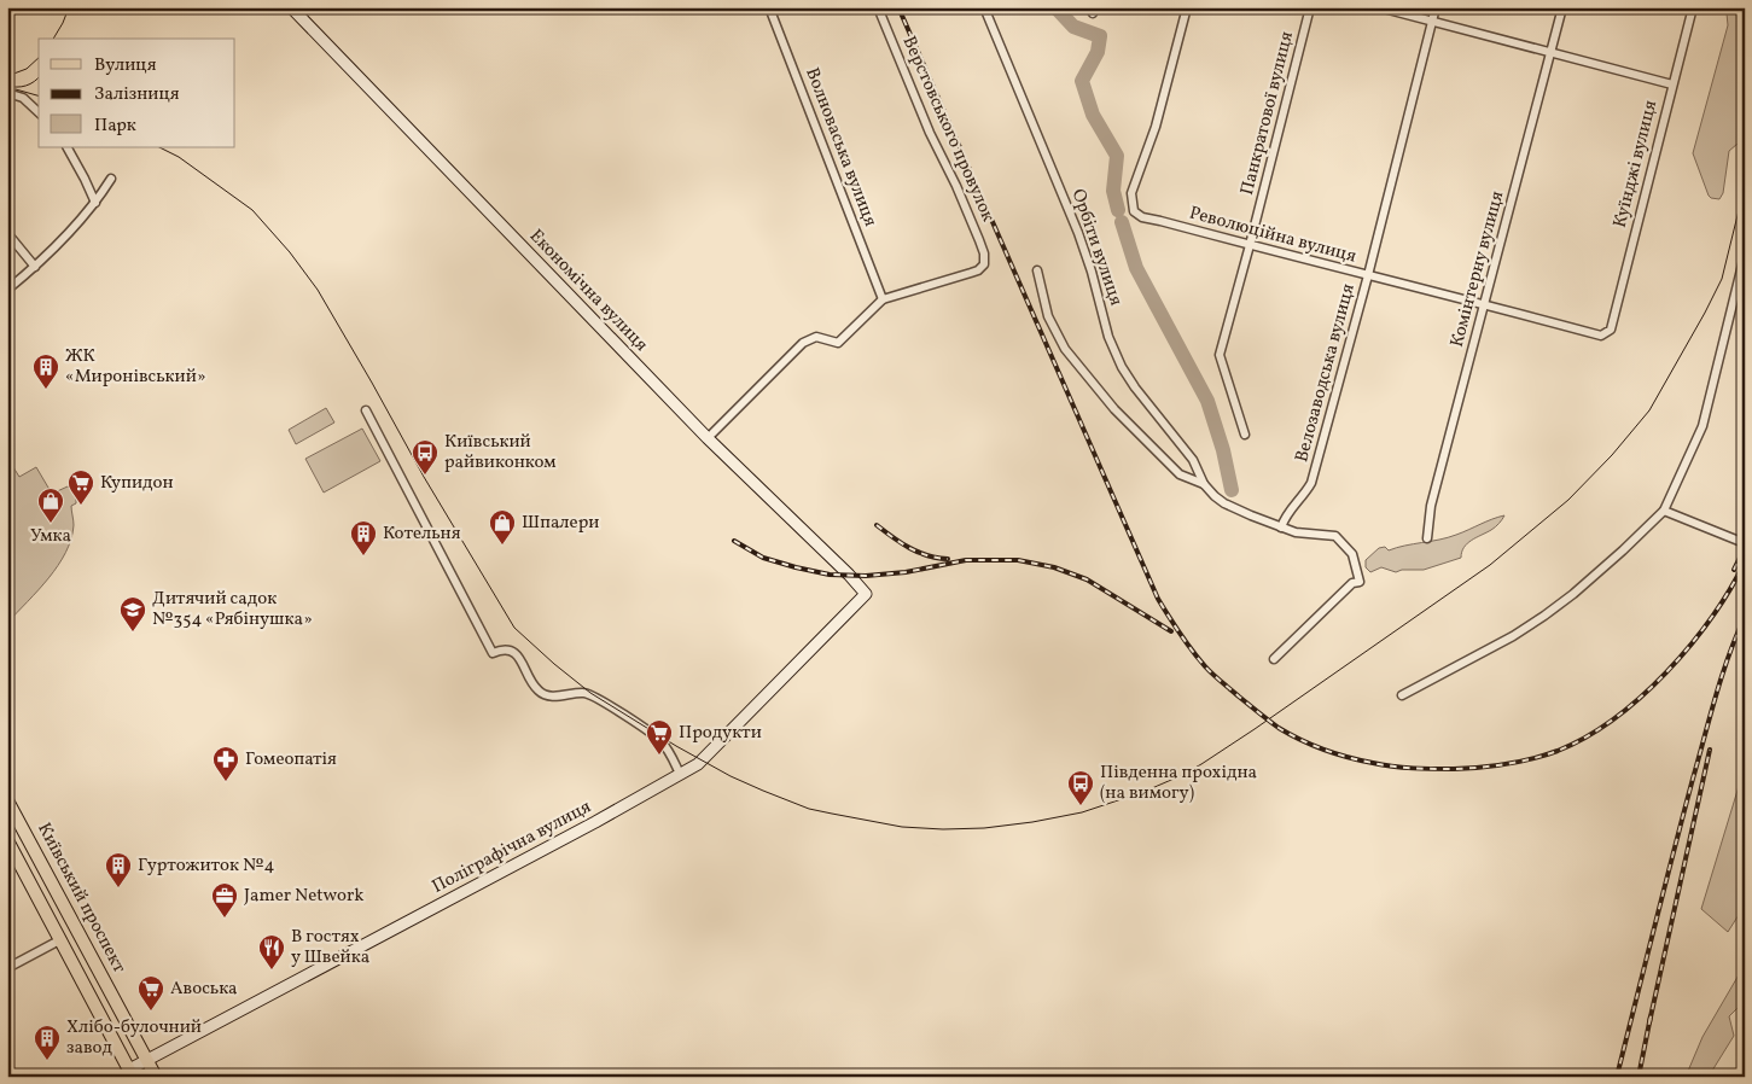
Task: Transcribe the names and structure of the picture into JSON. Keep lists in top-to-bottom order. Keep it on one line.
{"streets":{"main road":["Київський проспект"],"street":["Панкратової вулиця","Верстовського провулок","Волноваська вулиця","Куїнджі вулиця","Революційна вулиця","Орбіти вулиця","Комінтерну вулиця","Економічна вулиця","Велозаводська вулиця","Поліграфічна вулиця"]},"crossings":[["Панкратової вулиця","Революційна вулиця"],["Верстовського провулок","Волноваська вулиця"],["Куїнджі вулиця","Революційна вулиця"],["Революційна вулиця","Комінтерну вулиця"],["Революційна вулиця","Велозаводська вулиця"],["Економічна вулиця","Поліграфічна вулиця"],["Поліграфічна вулиця","Київський проспект"]],"places":{"building":["ЖК «Миронівський»","Котельня","Гуртожиток №4","Хлібо-булочний завод"],"bus stop":["Київський райвиконком","Південна прохідна (на вимогу)"],"supermarket":["Купидон","Продукти","Авоська"],"shop":["Умка","Шпалери"],"school or university":["Дитячий садок №354 «Рябінушка»"],"pharmacy":["Гомеопатія"],"office":["Jamer Network"],"restaurant":["В гостях у Швейка"]},"legend":["Вулиця","Залізниця","Парк"]}
